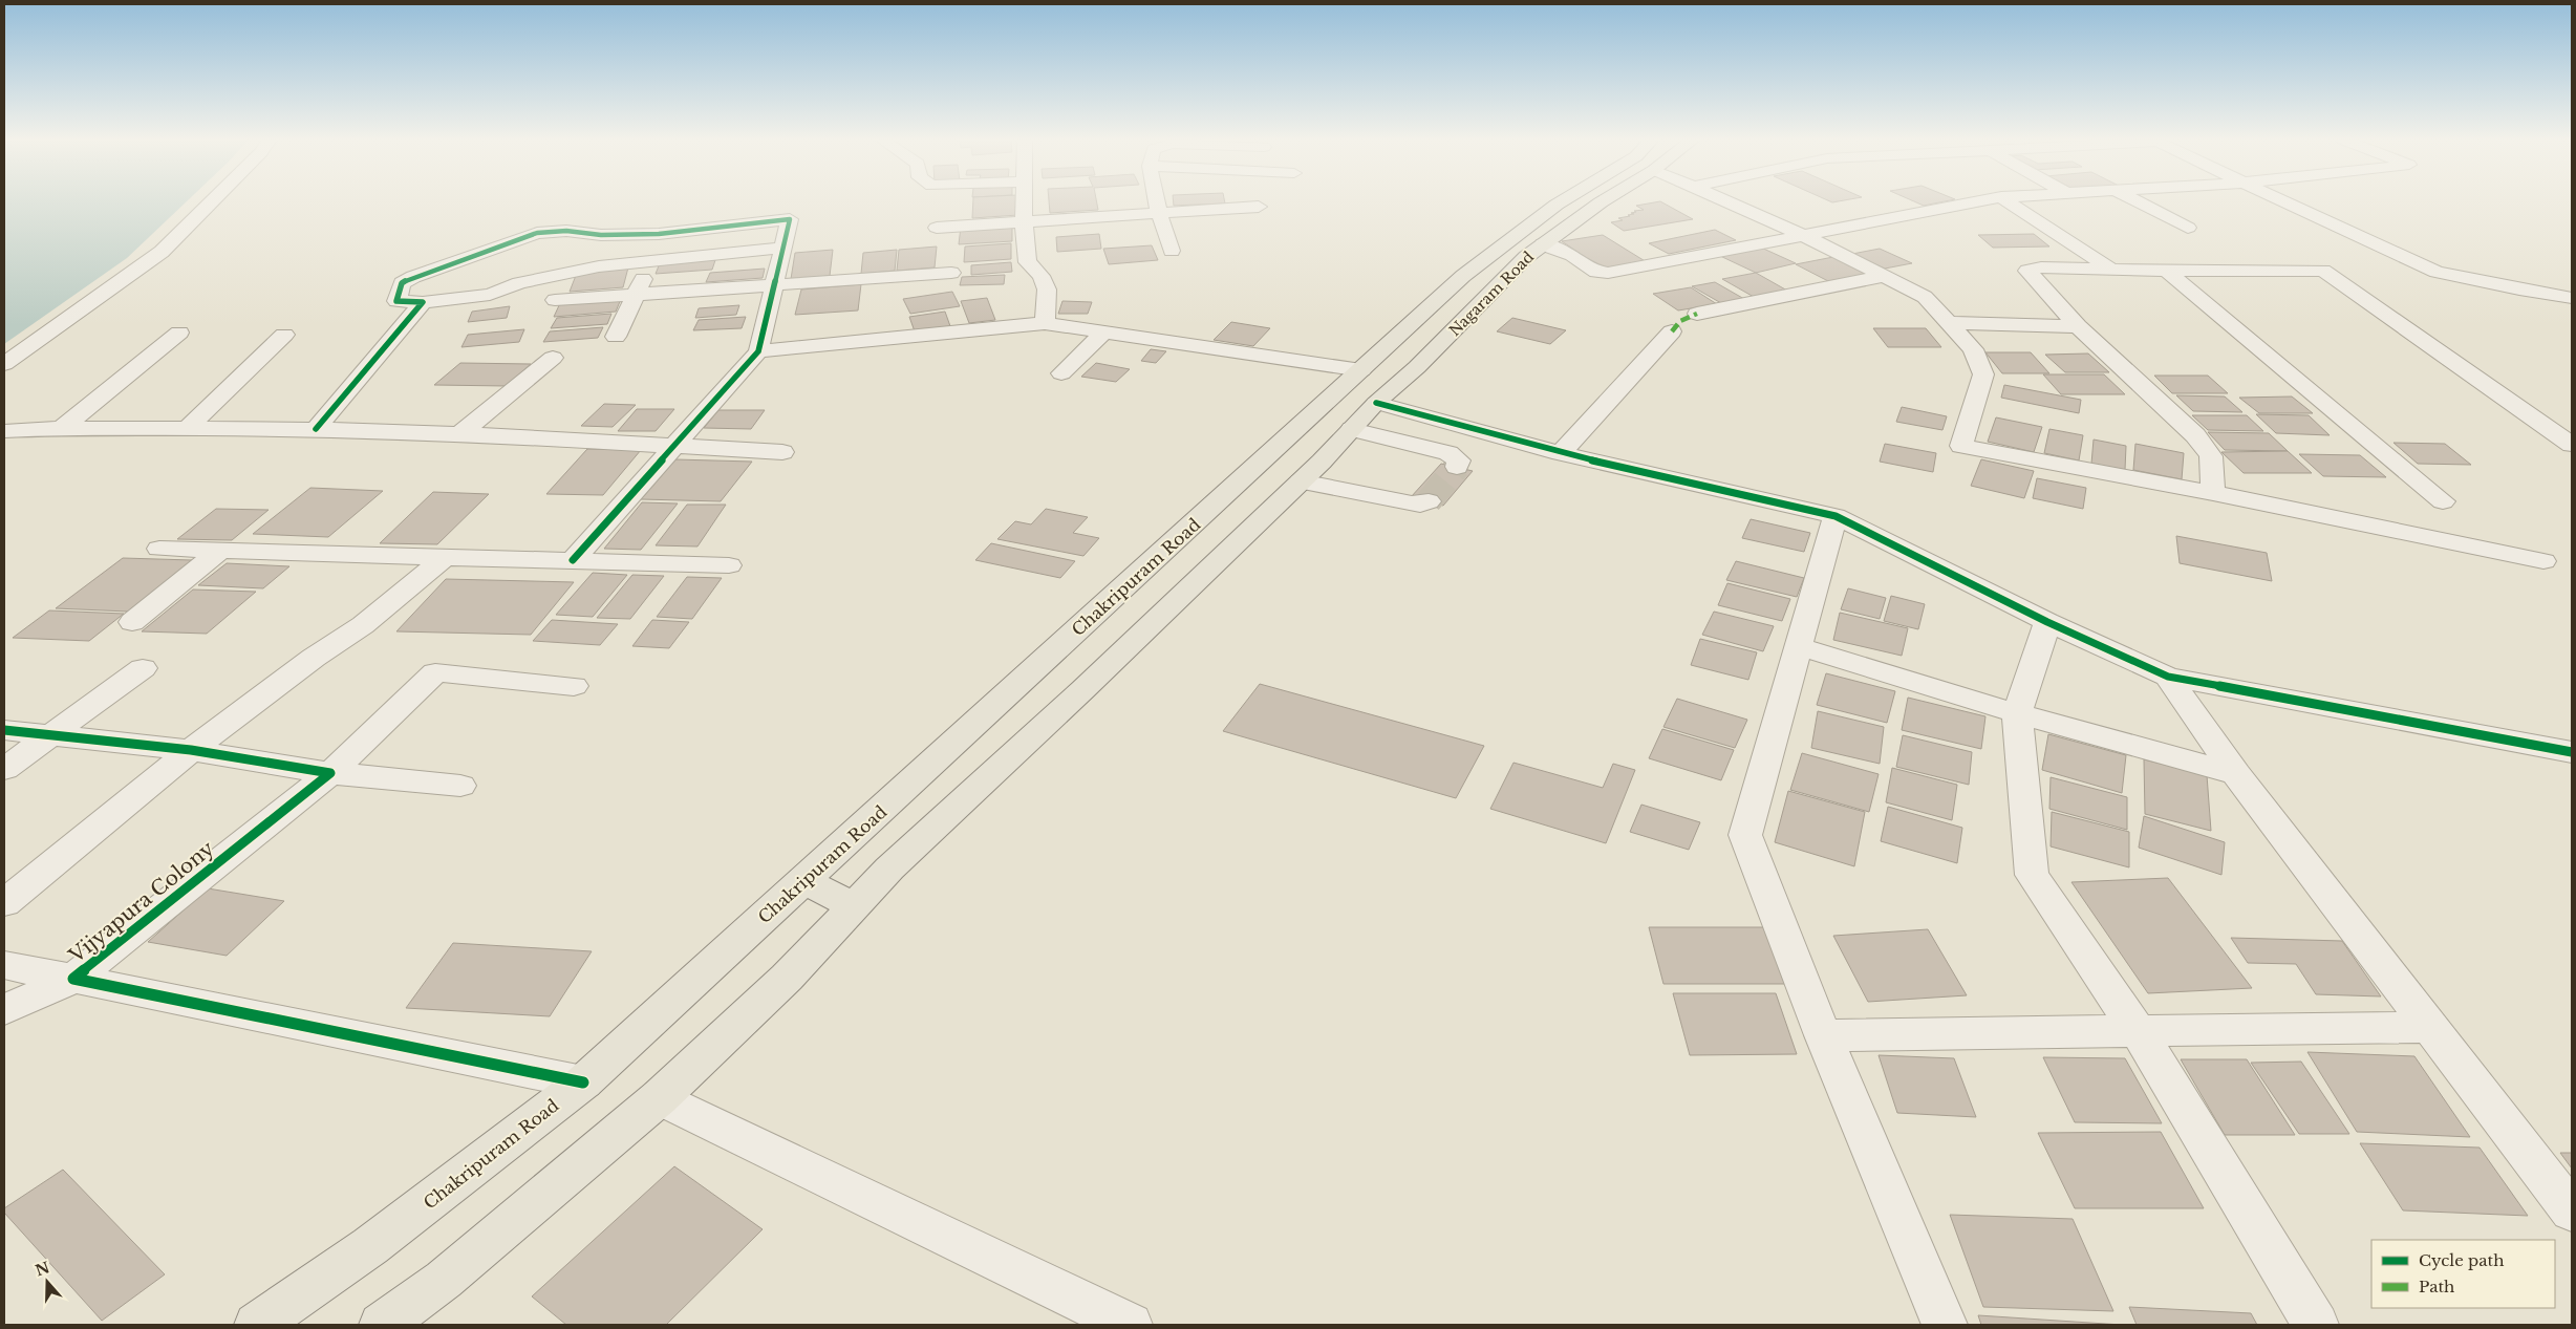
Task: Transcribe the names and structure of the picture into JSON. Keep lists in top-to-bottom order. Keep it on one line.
{"streets":{"main road":["Nagaram Road","Chakripuram Road"],"street":["Vijyapura Colony"]},"crossings":[["Nagaram Road","Chakripuram Road"],["Chakripuram Road","Vijyapura Colony"]],"legend":["Cycle path","Path"],"north":"top"}
